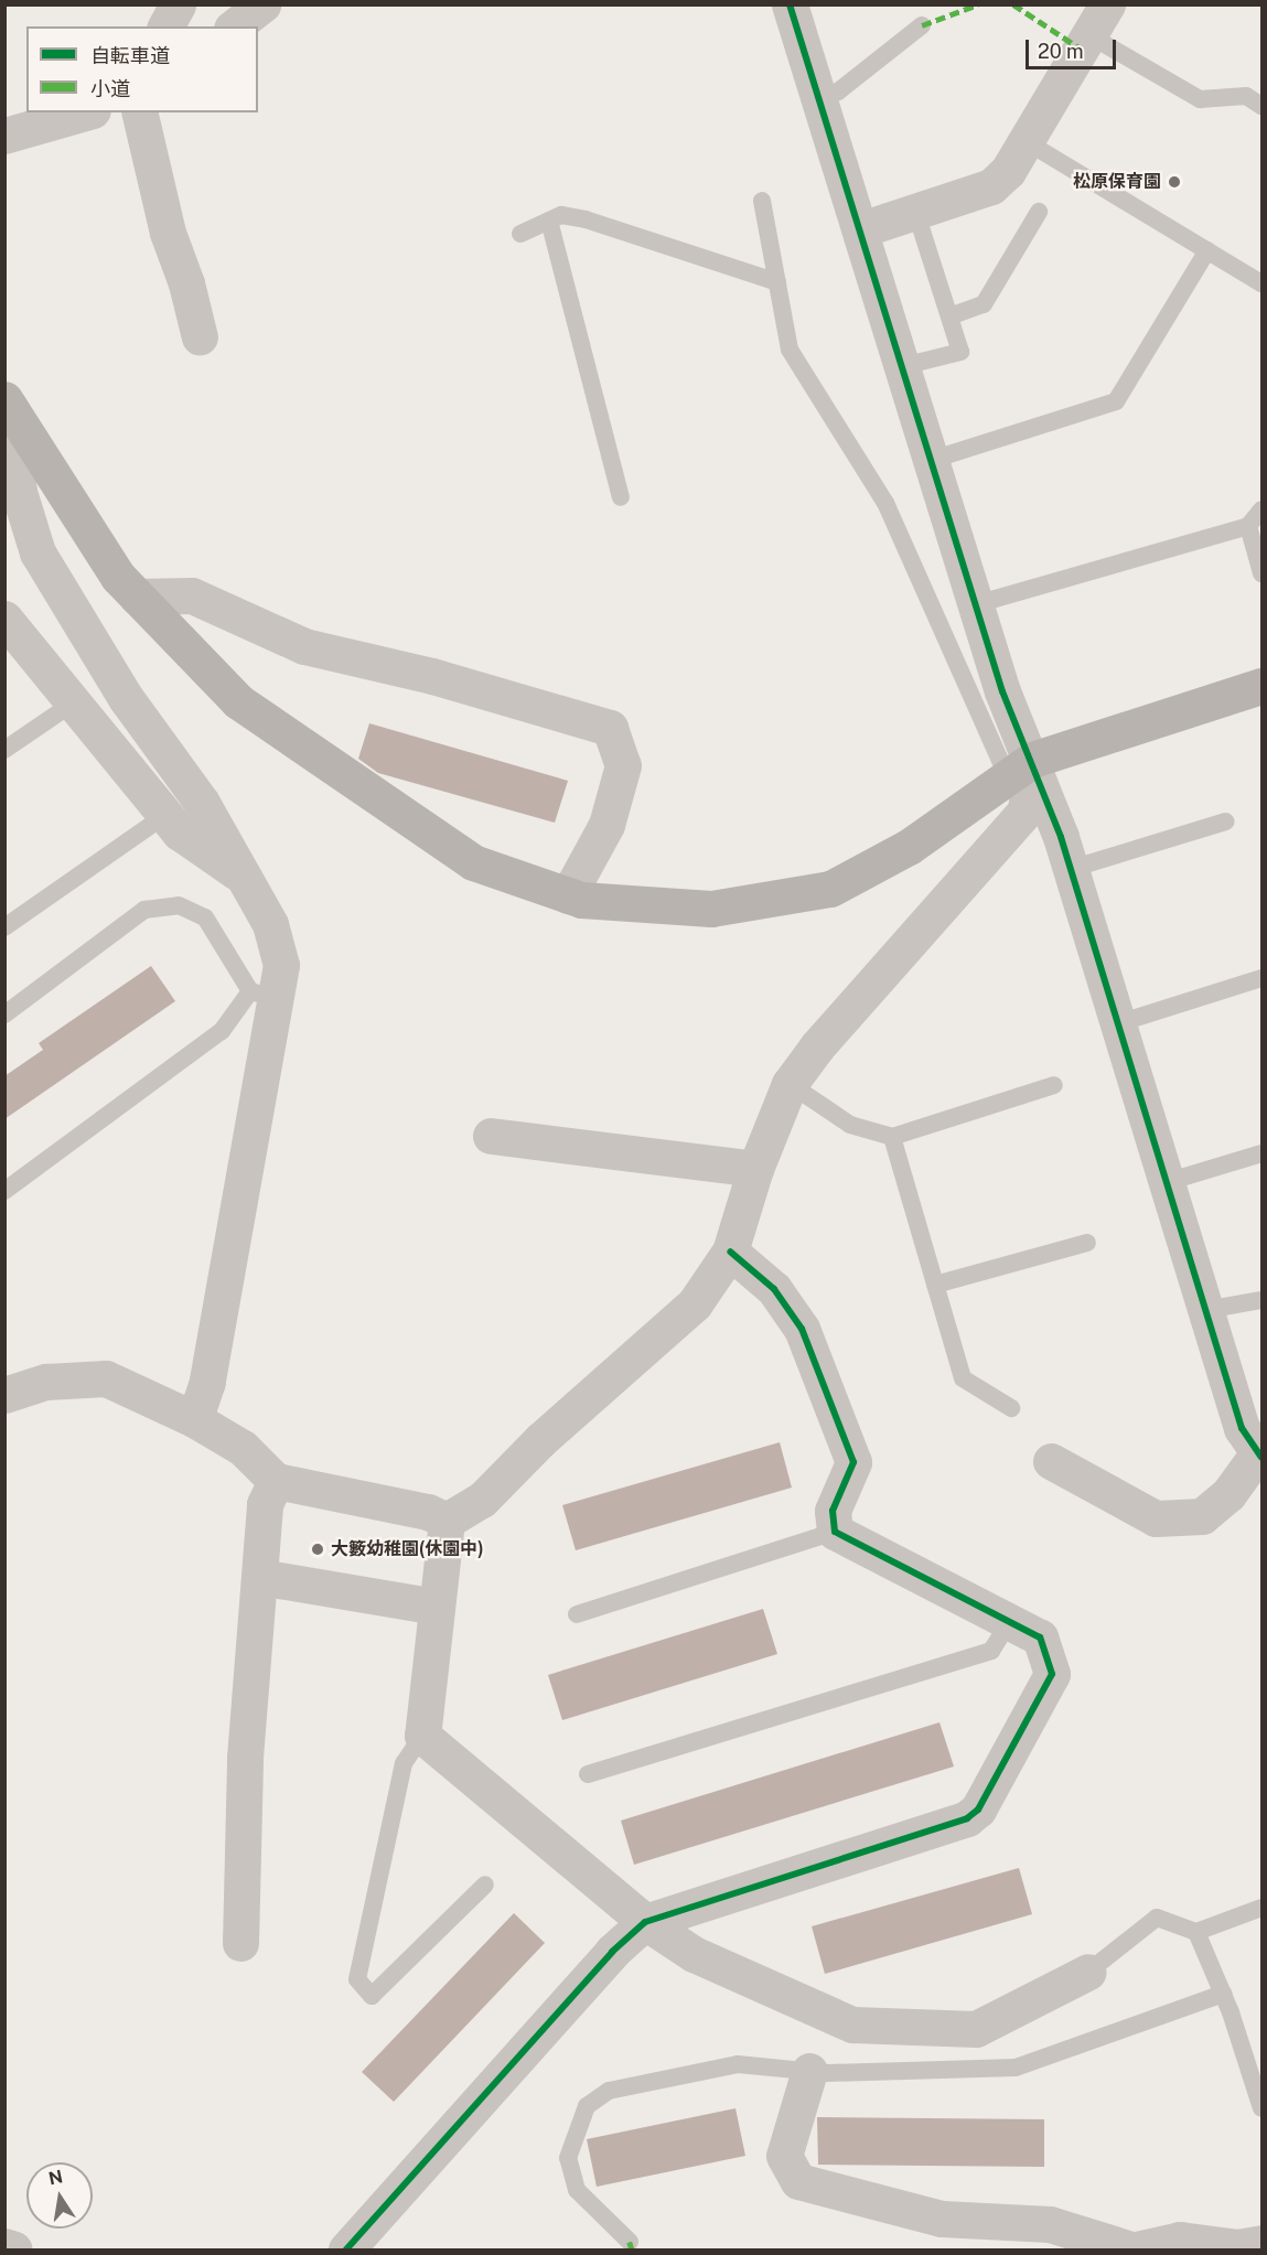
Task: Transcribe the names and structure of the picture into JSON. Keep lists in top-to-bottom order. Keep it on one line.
{"places":["松原保育園","大籔幼稚園(休園中)"],"legend":["自転車道","小道"],"scale_bar":"20 m","north":"top"}
